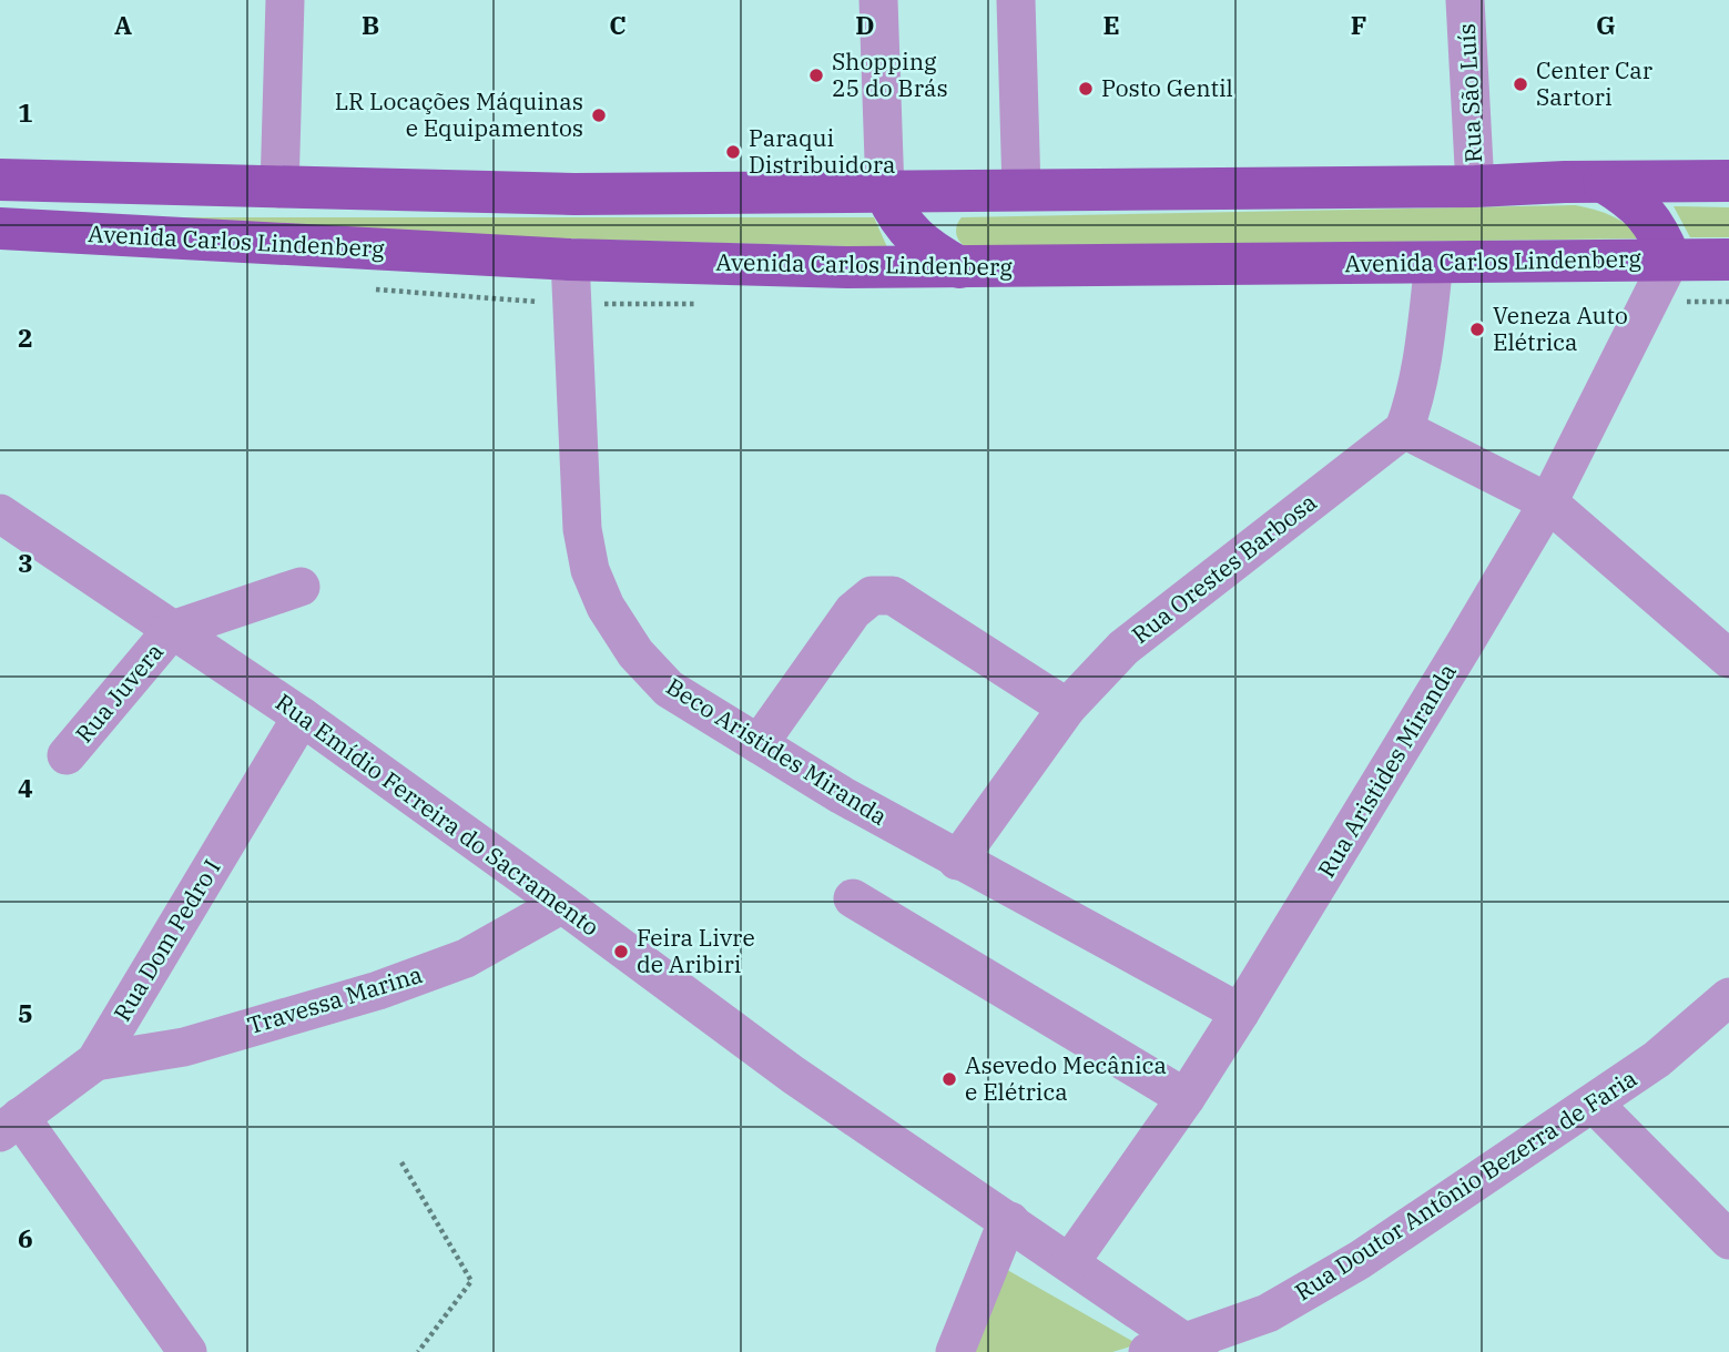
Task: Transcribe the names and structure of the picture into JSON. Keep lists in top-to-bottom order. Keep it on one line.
{"streets":{"main road":["Avenida Carlos Lindenberg"],"street":["Rua São Luís","Rua Orestes Barbosa","Rua Juvera","Beco Aristides Miranda","Rua Aristides Miranda","Rua Emídio Ferreira do Sacramento","Rua Dom Pedro I","Travessa Marina","Rua Doutor Antônio Bezerra de Faria"]},"crossings":[["Avenida Carlos Lindenberg","Beco Aristides Miranda"],["Avenida Carlos Lindenberg","Rua Aristides Miranda"],["Rua Orestes Barbosa","Beco Aristides Miranda"],["Rua Juvera","Rua Emídio Ferreira do Sacramento"],["Beco Aristides Miranda","Rua Aristides Miranda"],["Rua Aristides Miranda","Rua Emídio Ferreira do Sacramento"],["Rua Emídio Ferreira do Sacramento","Rua Dom Pedro I"],["Rua Emídio Ferreira do Sacramento","Travessa Marina"],["Rua Emídio Ferreira do Sacramento","Rua Doutor Antônio Bezerra de Faria"],["Rua Dom Pedro I","Travessa Marina"]],"places":["Shopping 25 do Brás","Center Car Sartori","Posto Gentil","LR Locações Máquinas e Equipamentos","Paraqui Distribuidora","Veneza Auto Elétrica","Feira Livre de Aribiri","Asevedo Mecânica e Elétrica"],"grid":{"columns":["A","B","C","D","E","F","G"],"rows":["1","2","3","4","5","6"]}}
